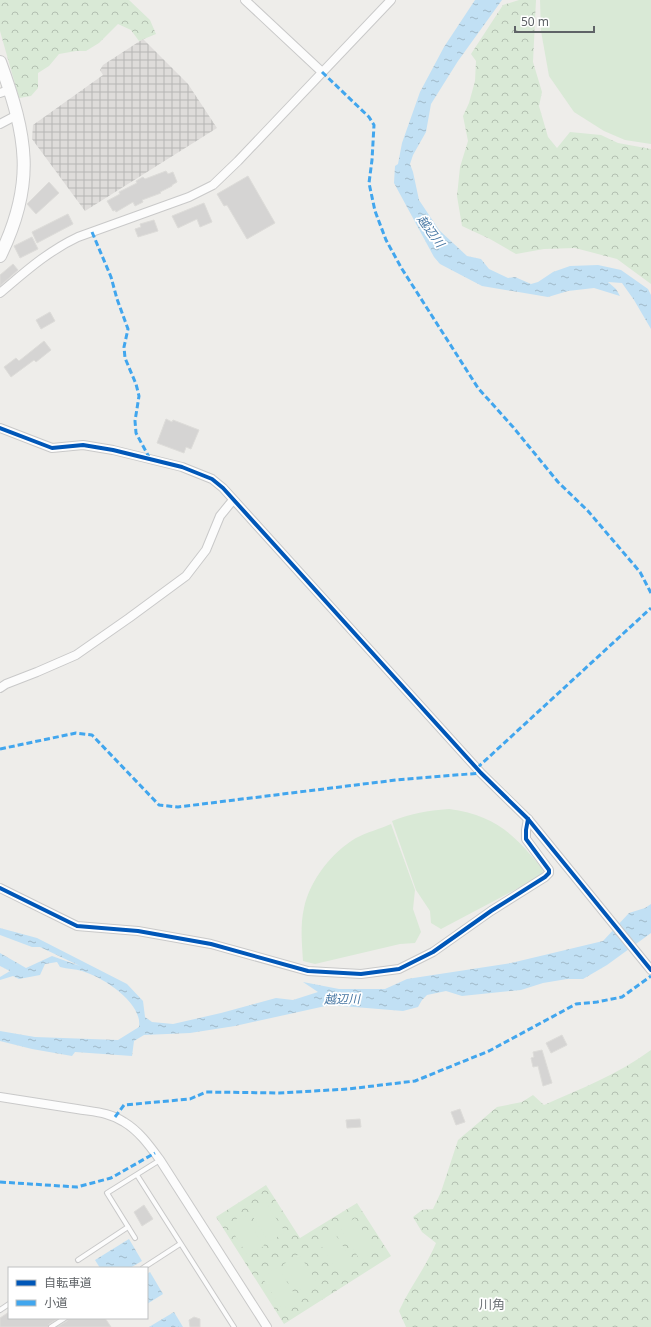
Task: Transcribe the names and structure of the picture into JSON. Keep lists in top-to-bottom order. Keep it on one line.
{"districts":["川角"],"water":["越辺川"],"legend":["自転車道","小道"],"scale_bar":"50 m"}
